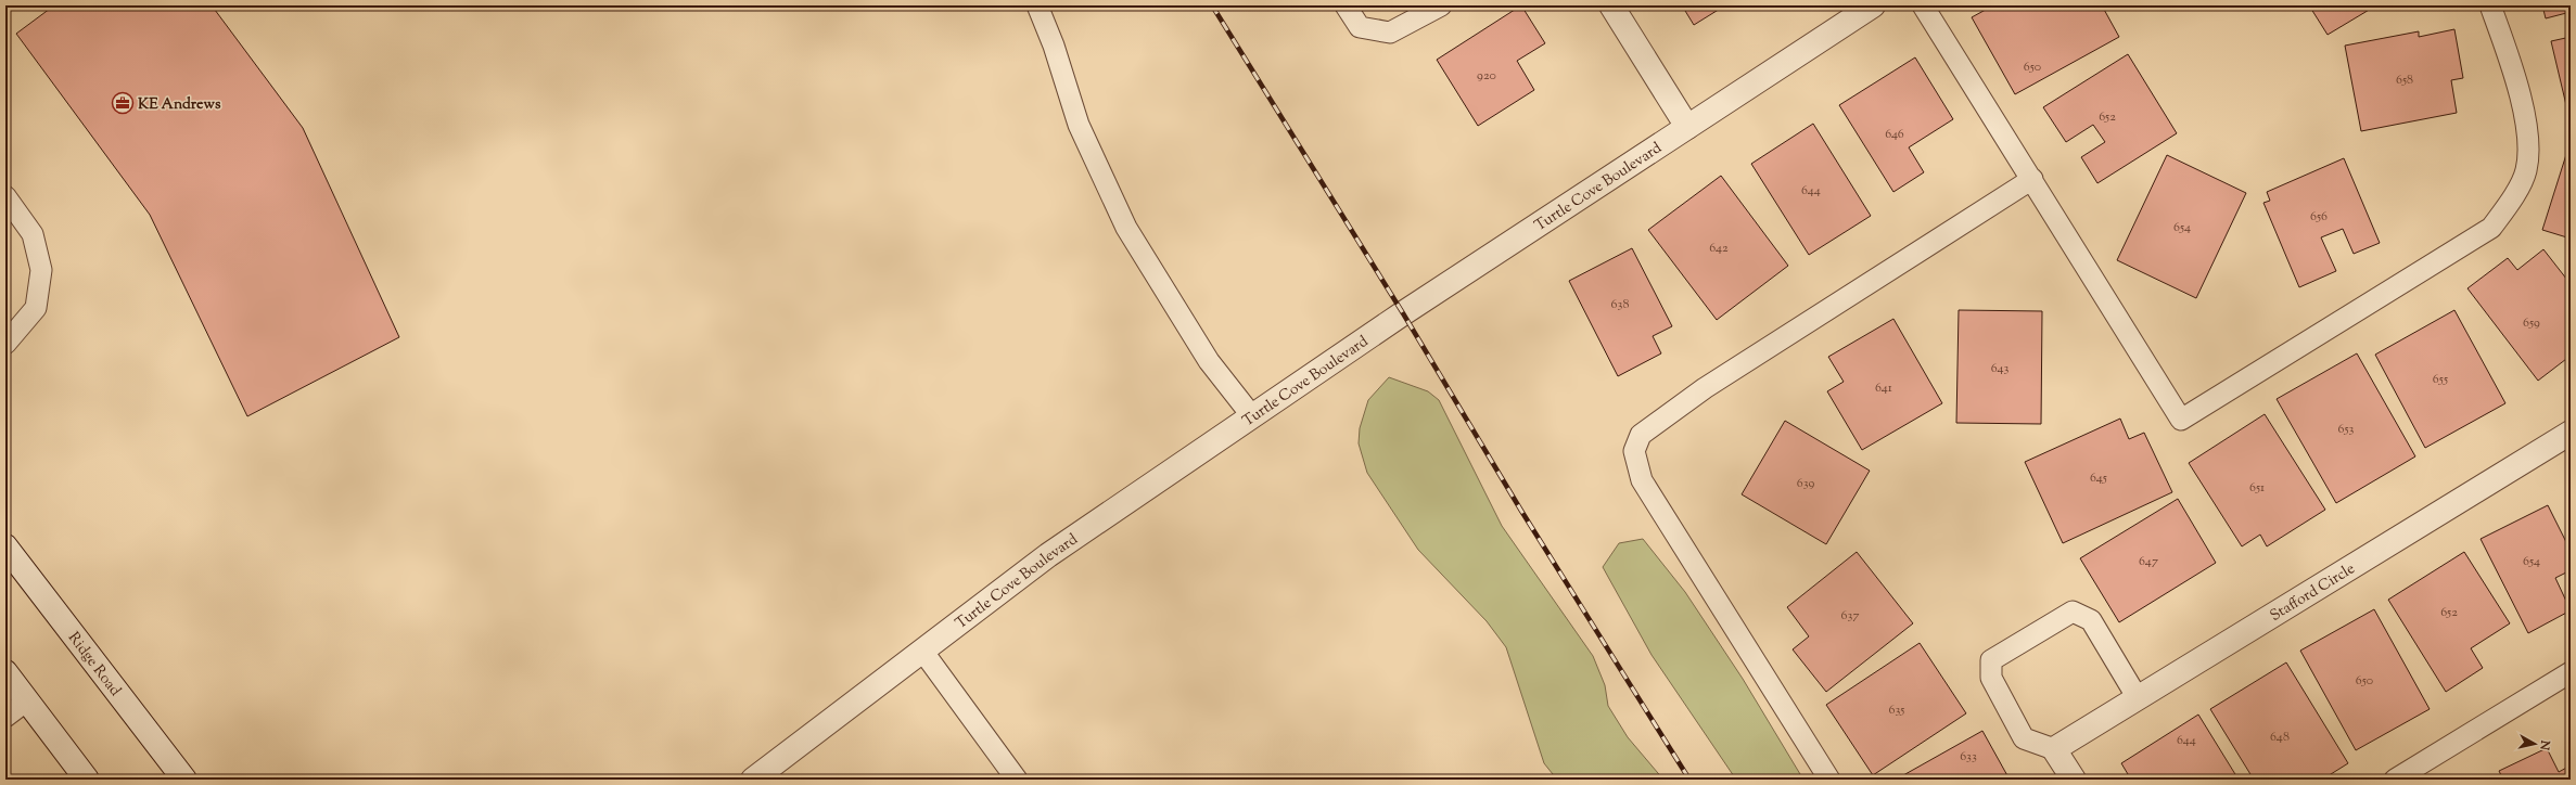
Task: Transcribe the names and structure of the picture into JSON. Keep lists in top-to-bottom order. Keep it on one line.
{"streets":{"street":["Turtle Cove Boulevard","Stafford Circle","Ridge Road"]},"places":{"office":["KE Andrews"]},"house_numbers":["650","920","658","652","646","644","656","654","642","638","659","643","655","641","653","645","639","651","647","654","652","637","650","635","648","644","633"],"north":"right"}
